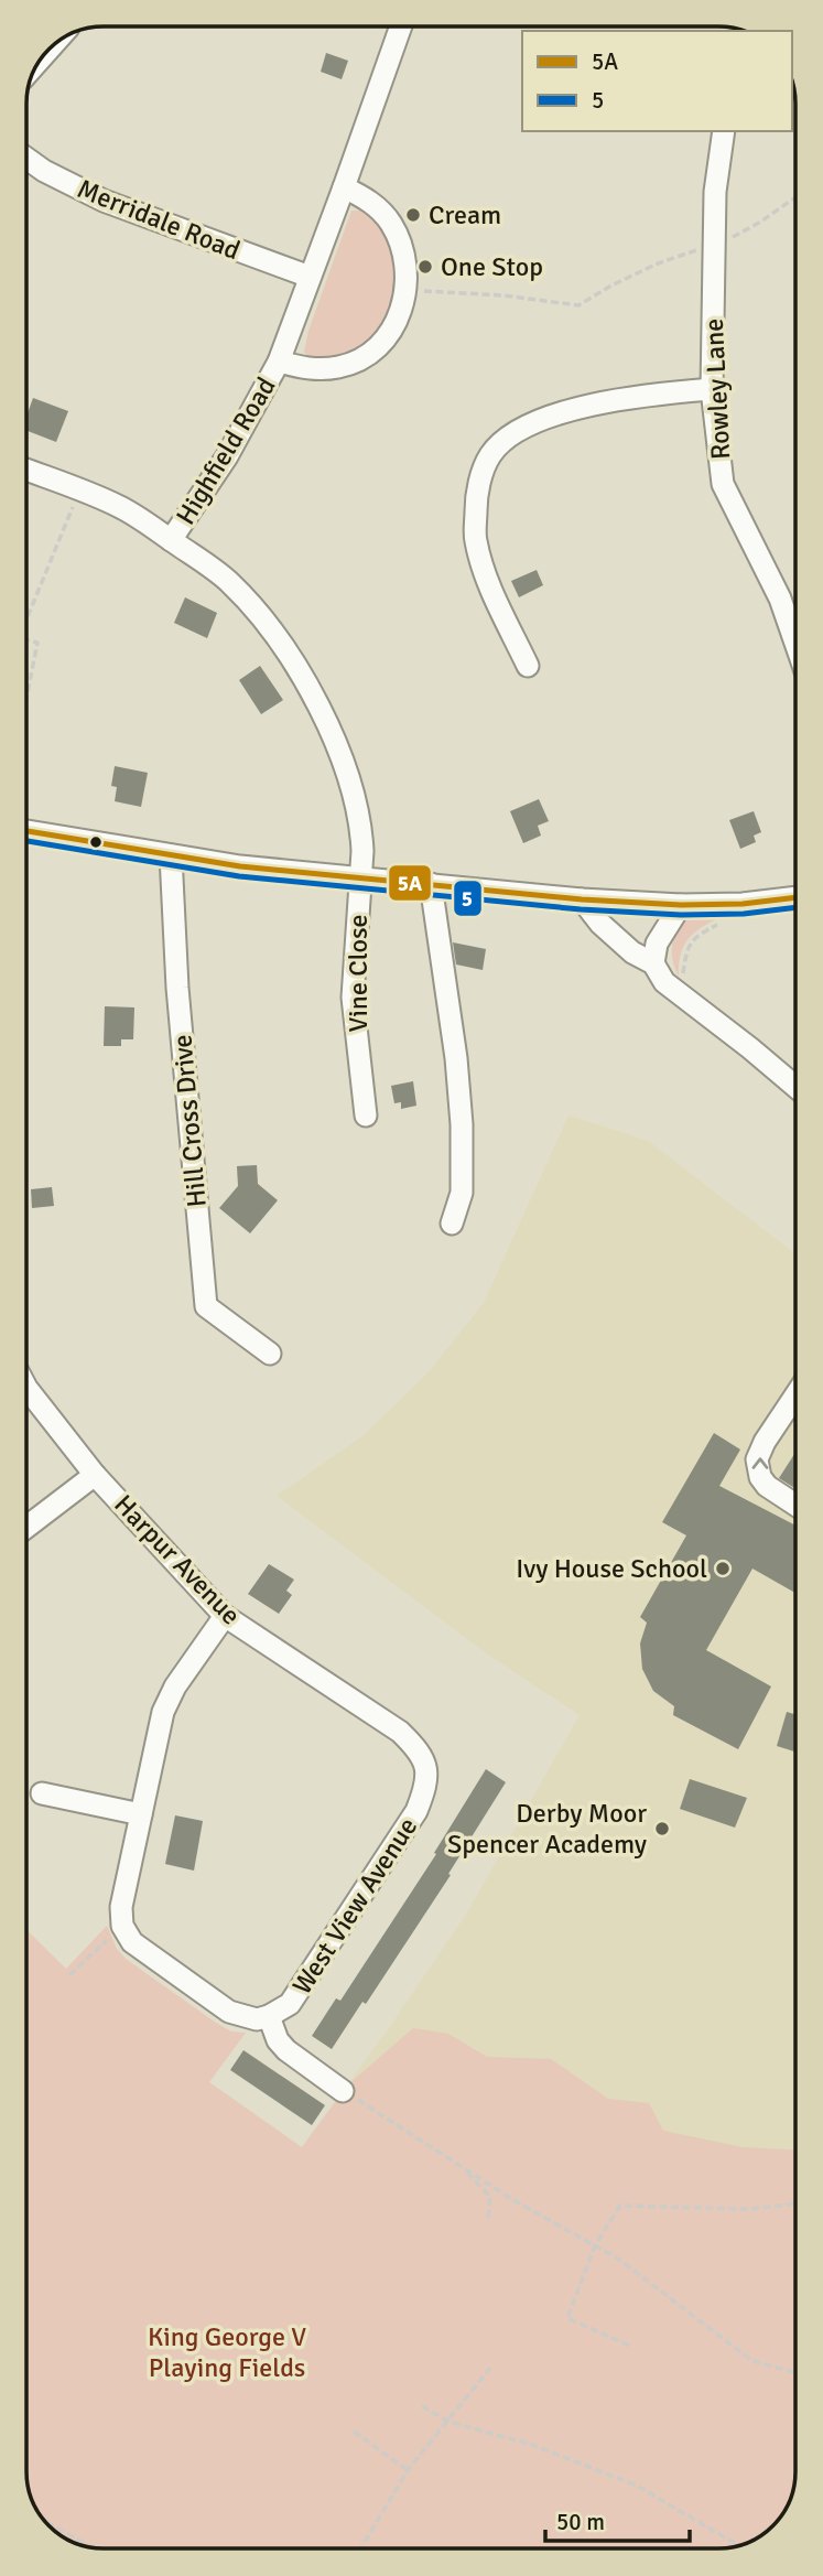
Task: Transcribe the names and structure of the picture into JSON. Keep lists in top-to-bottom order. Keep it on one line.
{"streets":{"street":["Merridale Road","Rowley Lane","Highfield Road","Vine Close","Hill Cross Drive","Harpur Avenue","West View Avenue"]},"crossings":[["Merridale Road","Highfield Road"],["Highfield Road","Vine Close"],["Harpur Avenue","West View Avenue"]],"parks":["King George V Playing Fields"],"places":["Cream","One Stop","Ivy House School","Derby Moor Spencer Academy"],"lines":["transit line 5A","transit line 5"],"legend":["5A","5"],"scale_bar":"50 m"}
